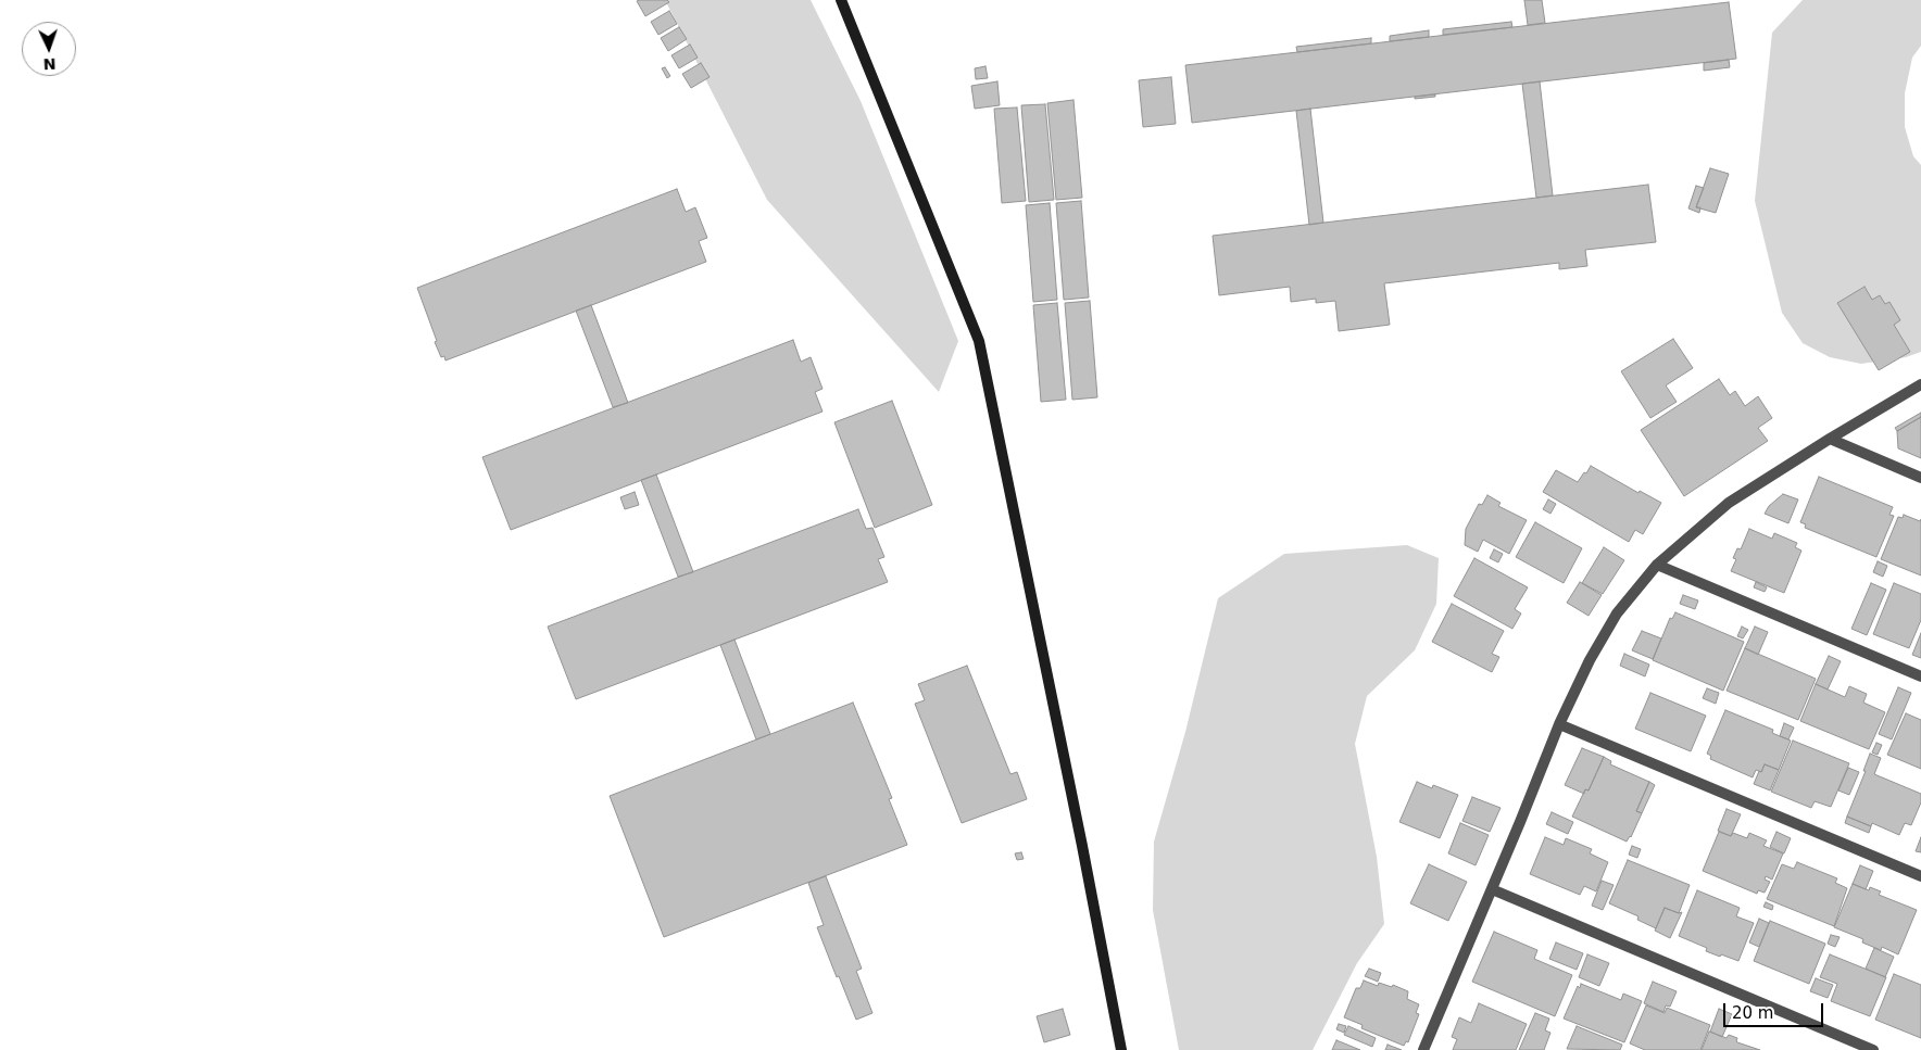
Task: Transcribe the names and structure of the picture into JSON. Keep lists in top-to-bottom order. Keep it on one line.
{"scale_bar":"20 m","north":"bottom"}
